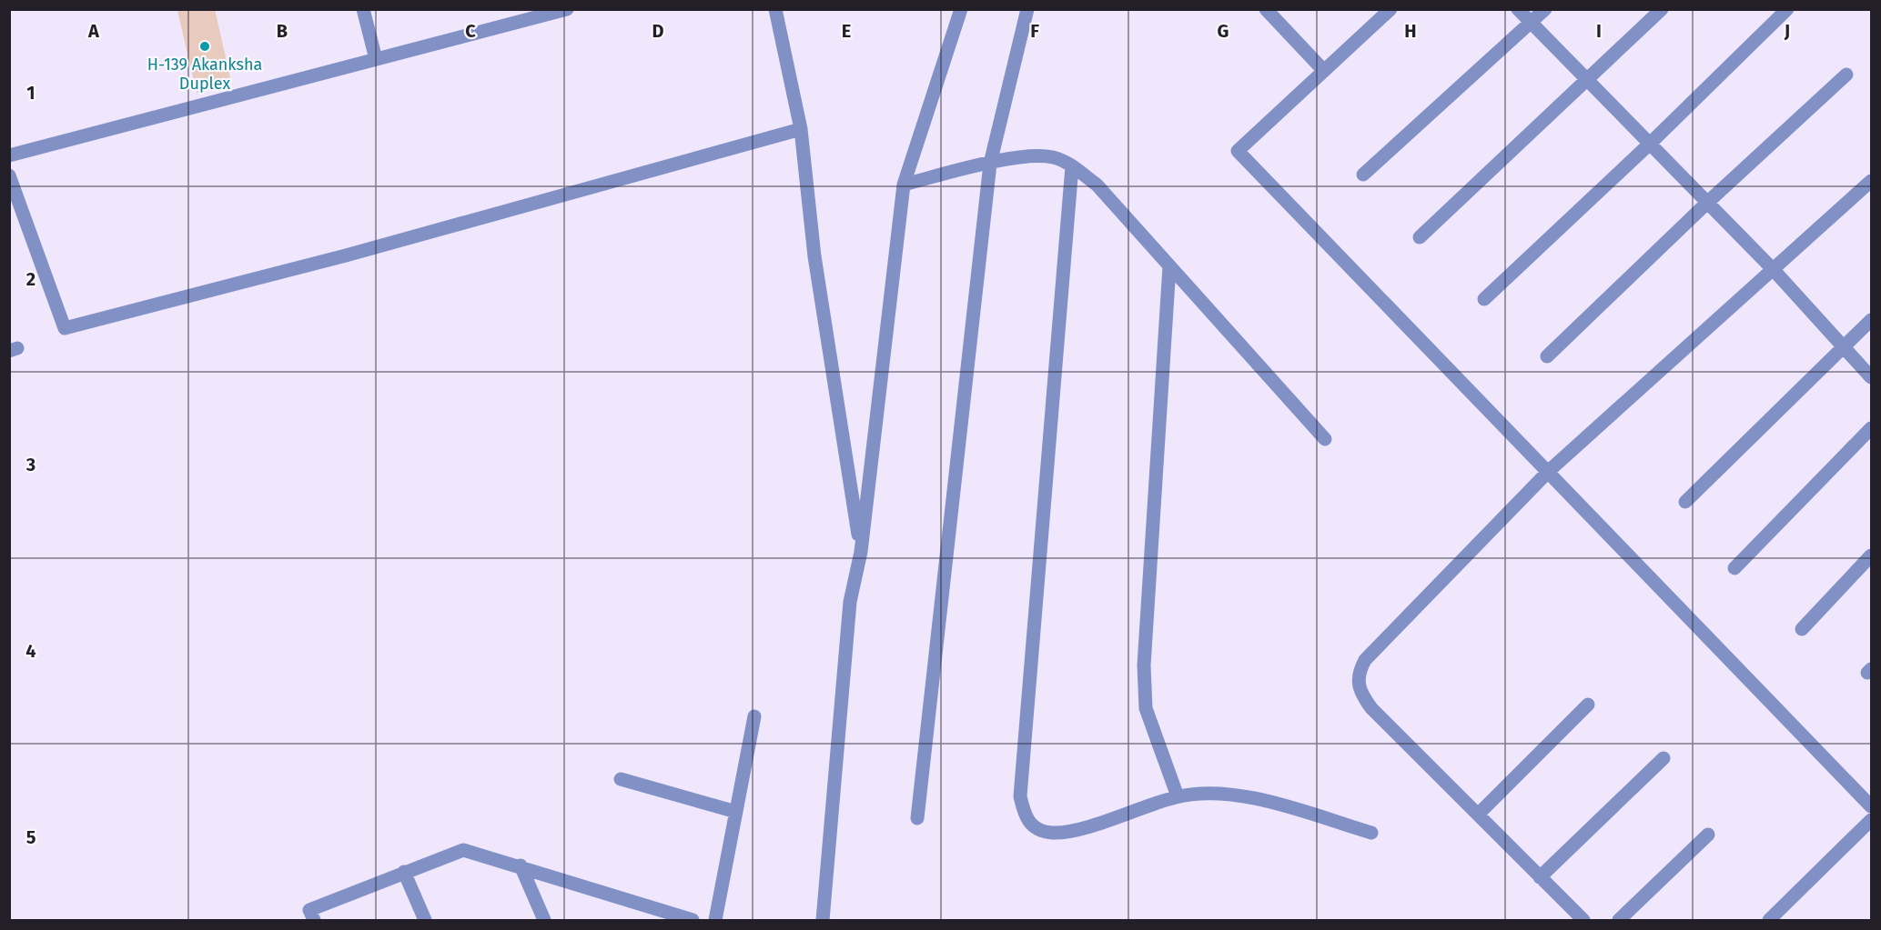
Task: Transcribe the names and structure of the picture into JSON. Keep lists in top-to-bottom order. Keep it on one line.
{"places":["H-139 Akanksha Duplex"],"grid":{"columns":["A","B","C","D","E","F","G","H","I","J"],"rows":["1","2","3","4","5"]}}
